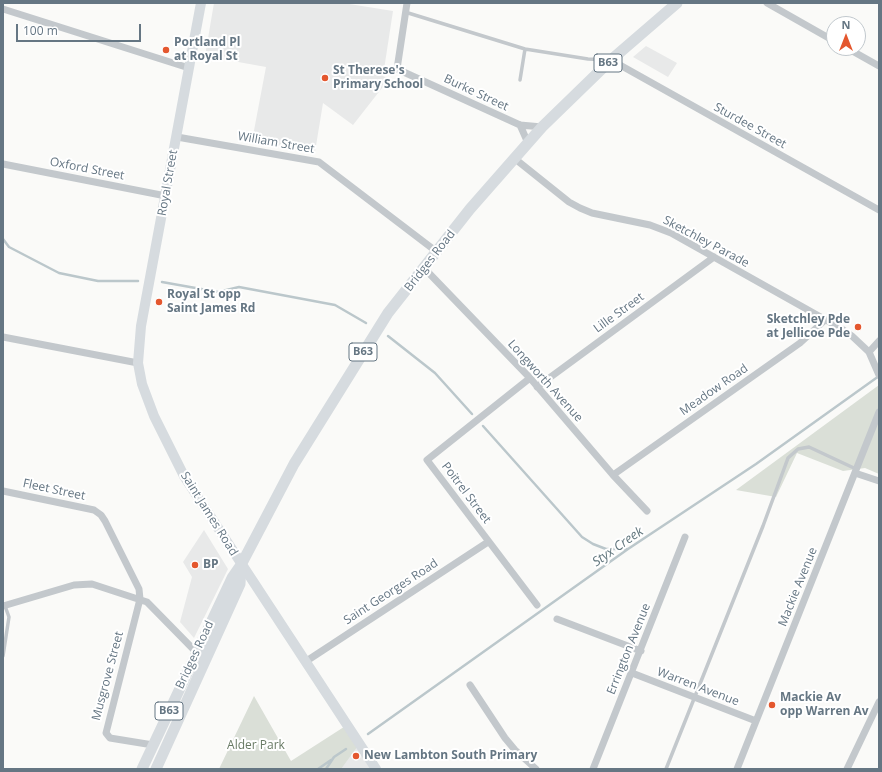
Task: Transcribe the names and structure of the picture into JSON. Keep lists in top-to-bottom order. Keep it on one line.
{"streets":{"main road":["B63","Royal Street","Bridges Road","Saint James Road"],"street":["Burke Street","Sturdee Street","William Street","Oxford Street","Sketchley Parade","Lille Street","Longworth Avenue","Meadow Road","Fleet Street","Poitrel Street","Mackie Avenue","Saint Georges Road","Errington Avenue","Musgrove Street","Warren Avenue"]},"crossings":[["Burke Street","Bridges Road"],["Sturdee Street","Bridges Road"],["William Street","Royal Street"],["William Street","Bridges Road"],["Oxford Street","Royal Street"],["Royal Street","Saint James Road"],["Sketchley Parade","Bridges Road"],["Sketchley Parade","Lille Street"],["Sketchley Parade","Meadow Road"],["Bridges Road","Longworth Avenue"],["Bridges Road","Saint James Road"],["Bridges Road","Musgrove Street"],["Lille Street","Longworth Avenue"],["Longworth Avenue","Meadow Road"],["Longworth Avenue","Poitrel Street"],["Fleet Street","Musgrove Street"],["Poitrel Street","Saint Georges Road"],["Saint James Road","Saint Georges Road"],["Mackie Avenue","Warren Avenue"],["Errington Avenue","Warren Avenue"]],"water":["Styx Creek"],"parks":["Alder Park"],"places":["Portland Pl at Royal St","St Therese's Primary School","Royal St opp Saint James Rd","Sketchley Pde at Jellicoe Pde","BP","Mackie Av opp Warren Av","New Lambton South Primary"],"scale_bar":"100 m","north":"top"}
